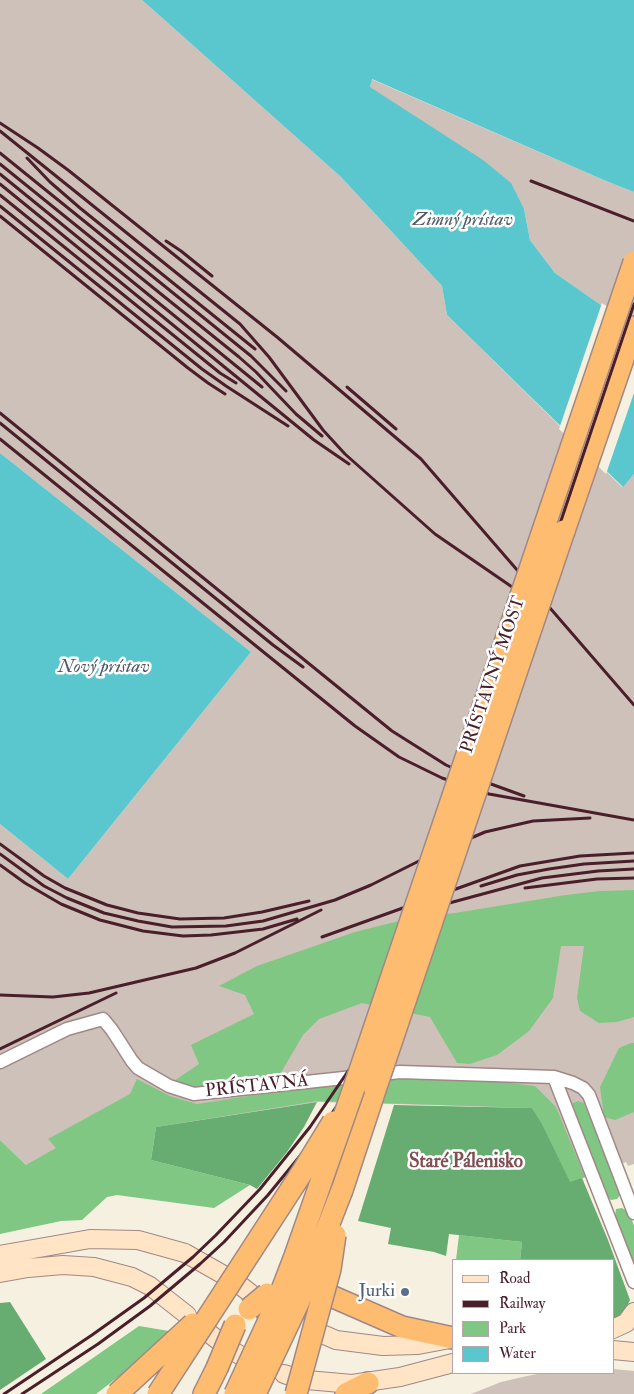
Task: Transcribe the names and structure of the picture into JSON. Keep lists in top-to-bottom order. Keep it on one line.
{"streets":{"highway":["PRÍSTAVNÝ MOST"],"street":["PRÍSTAVNÁ"]},"districts":["Staré Pálenisko"],"water":["Zimný prístav","Nový prístav"],"places":["Jurki"],"legend":["Road","Railway","Park","Water"]}
